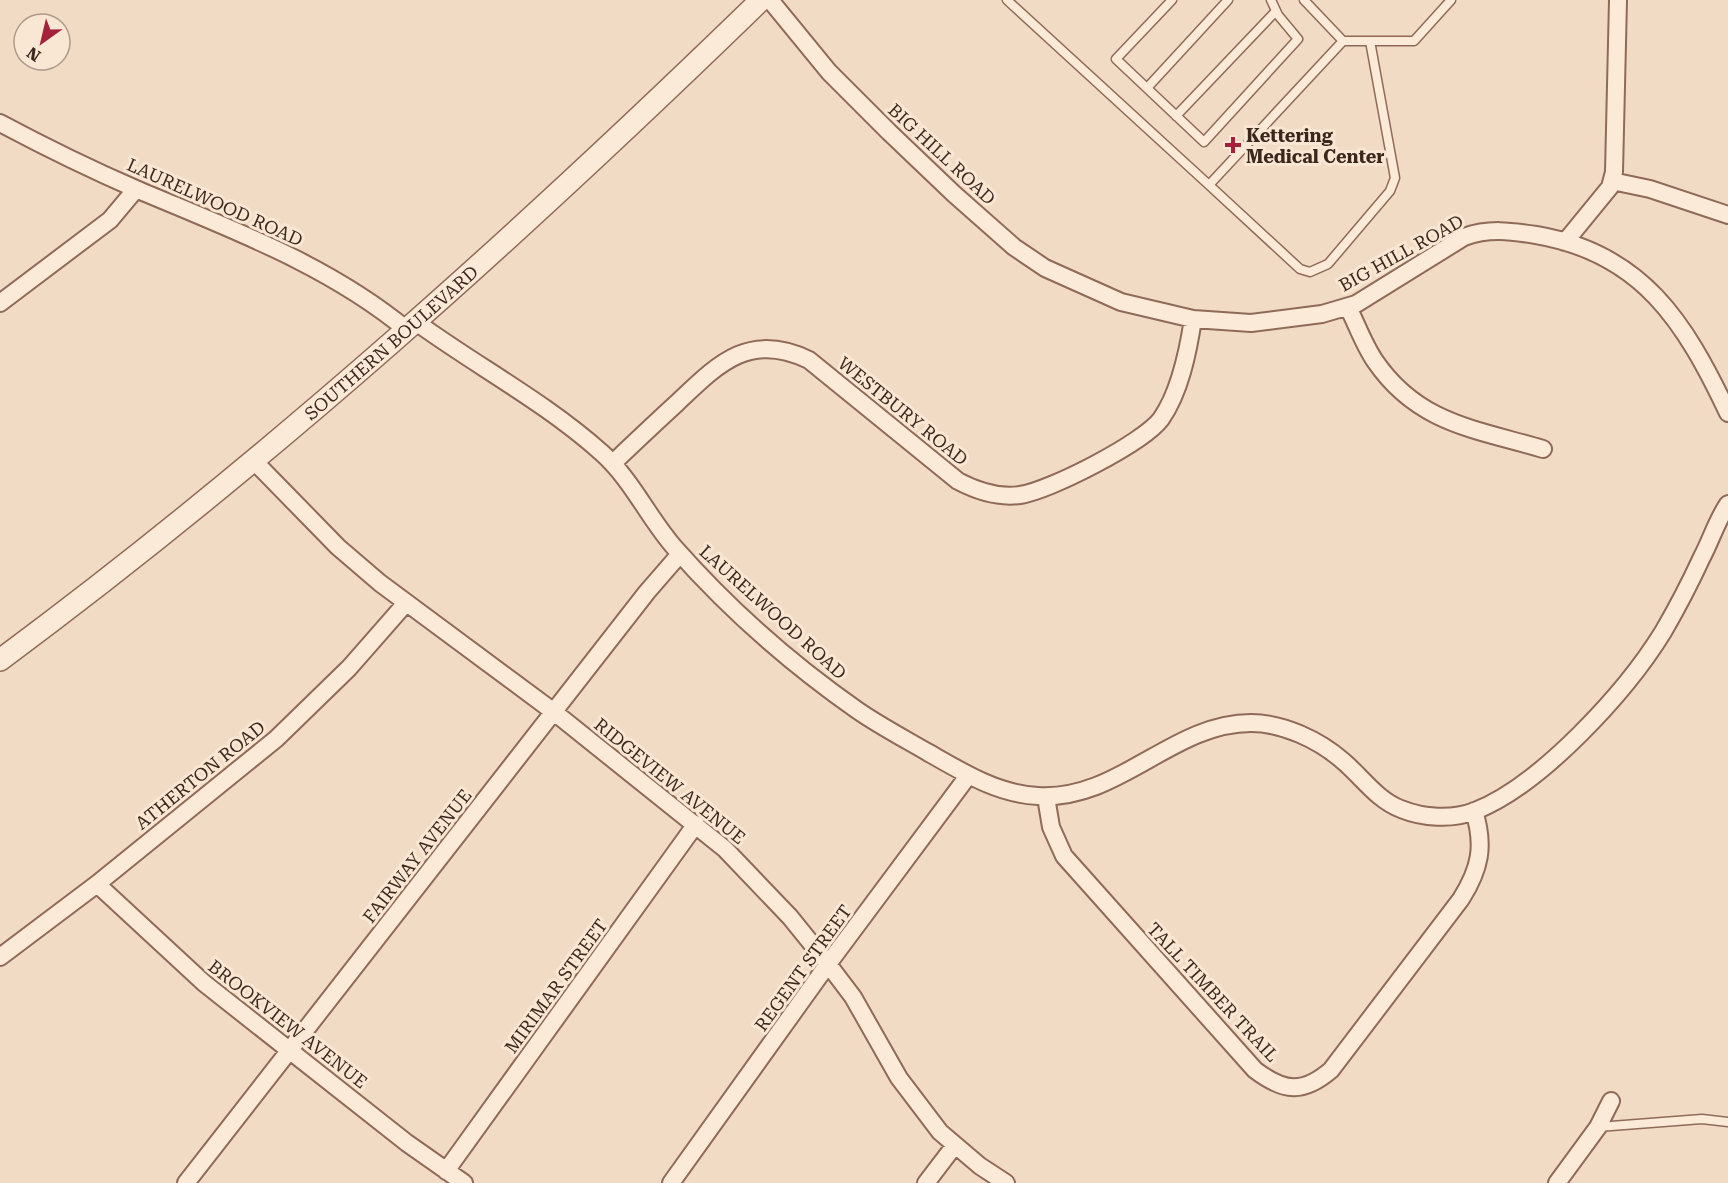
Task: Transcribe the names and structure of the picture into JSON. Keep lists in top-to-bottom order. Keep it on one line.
{"streets":{"street":["BIG HILL ROAD","LAURELWOOD ROAD","SOUTHERN BOULEVARD","WESTBURY ROAD","ATHERTON ROAD","RIDGEVIEW AVENUE","FAIRWAY AVENUE","REGENT STREET","MIRIMAR STREET","TALL TIMBER TRAIL","BROOKVIEW AVENUE"]},"crossings":[["BIG HILL ROAD","WESTBURY ROAD"],["LAURELWOOD ROAD","SOUTHERN BOULEVARD"],["LAURELWOOD ROAD","WESTBURY ROAD"],["LAURELWOOD ROAD","FAIRWAY AVENUE"],["LAURELWOOD ROAD","REGENT STREET"],["LAURELWOOD ROAD","TALL TIMBER TRAIL"],["SOUTHERN BOULEVARD","RIDGEVIEW AVENUE"],["ATHERTON ROAD","RIDGEVIEW AVENUE"],["ATHERTON ROAD","BROOKVIEW AVENUE"],["RIDGEVIEW AVENUE","FAIRWAY AVENUE"],["RIDGEVIEW AVENUE","REGENT STREET"],["RIDGEVIEW AVENUE","MIRIMAR STREET"],["FAIRWAY AVENUE","BROOKVIEW AVENUE"],["MIRIMAR STREET","BROOKVIEW AVENUE"]],"places":{"health":["Kettering Medical Center"]},"north":"bottom left"}
